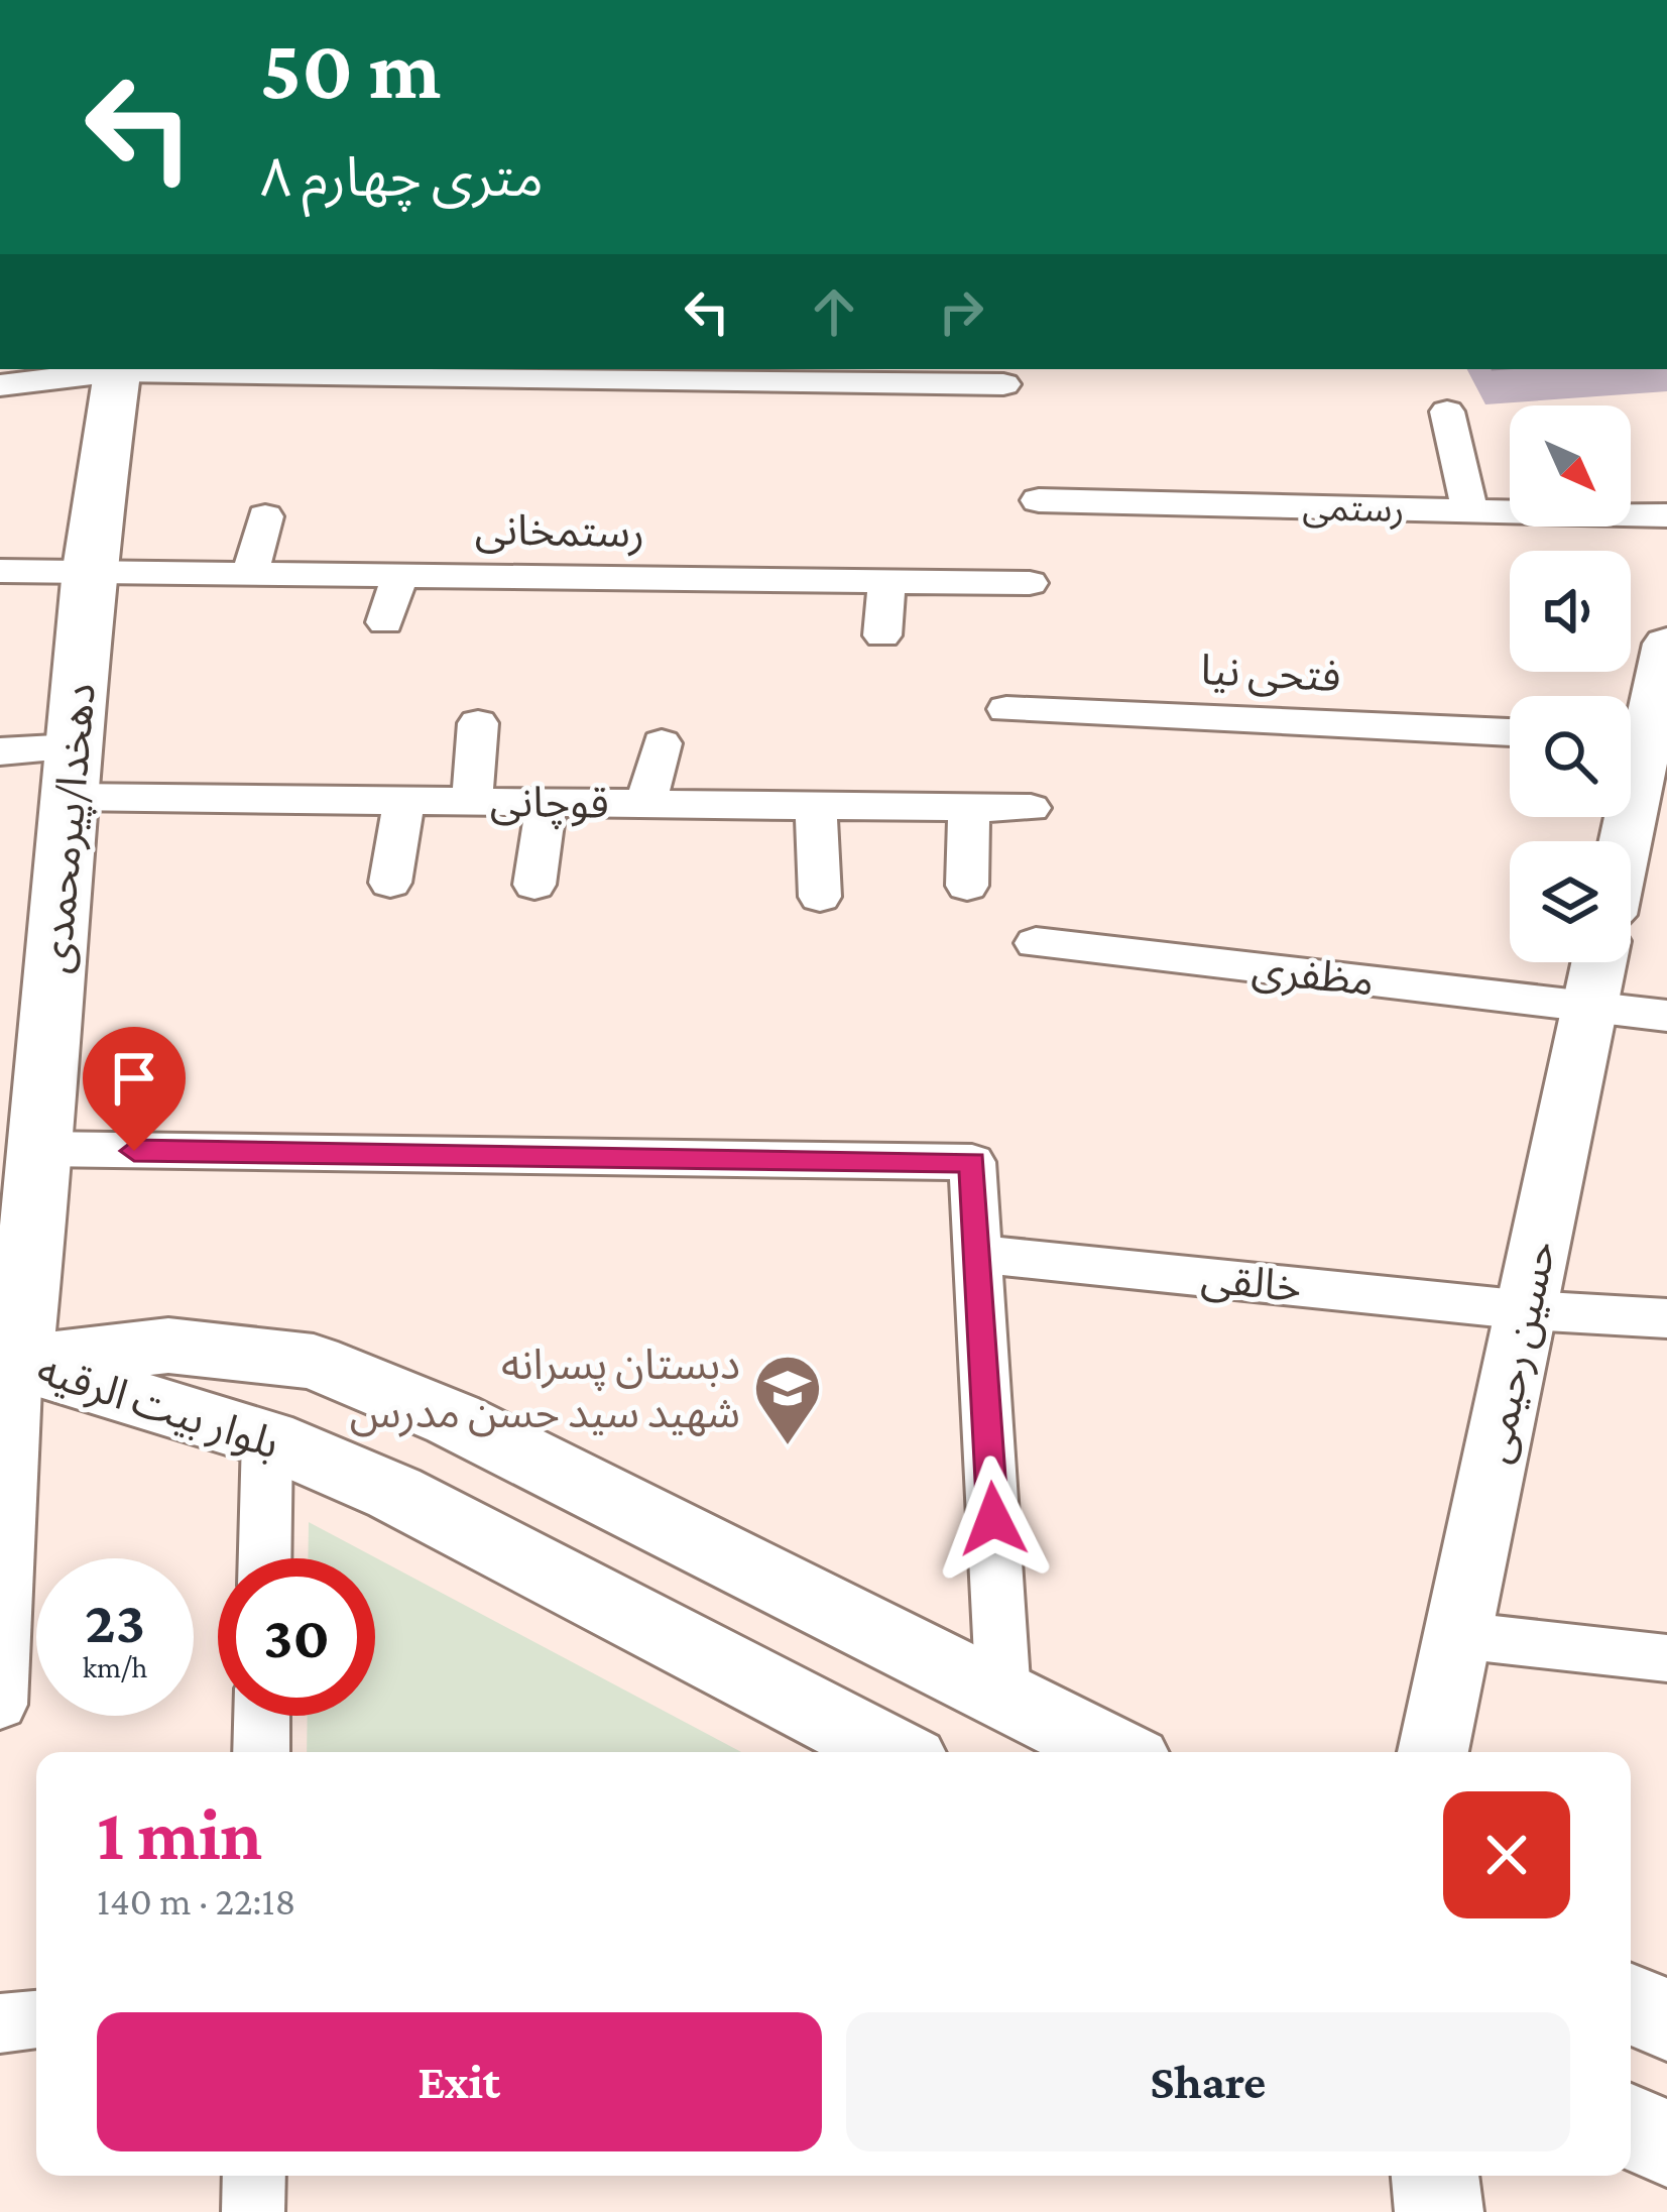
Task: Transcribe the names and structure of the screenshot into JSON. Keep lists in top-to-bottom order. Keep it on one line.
{"streets":{"main road":["دهخدا/پیرمحمدی","بلوار بیت الرقیه"],"street":["رستمی","رستمخانی","فتحی نیا","قوچانی","مظفری","خالقی","حسین رحیمی"]},"crossings":[["رستمخانی","دهخدا/پیرمحمدی"],["قوچانی","دهخدا/پیرمحمدی"],["دهخدا/پیرمحمدی","بلوار بیت الرقیه"],["مظفری","حسین رحیمی"],["خالقی","حسین رحیمی"]],"places":{"school or university":["دبستان پسرانه شهید سید حسن مدرس"]},"north":"bottom right","page":{"turn":["50 m","۸ متری چهارم"],"speed":"23 km/h","limit":"30","heading":["1 min","140 m · 22:18"],"buttons":["Exit","Share"]}}
